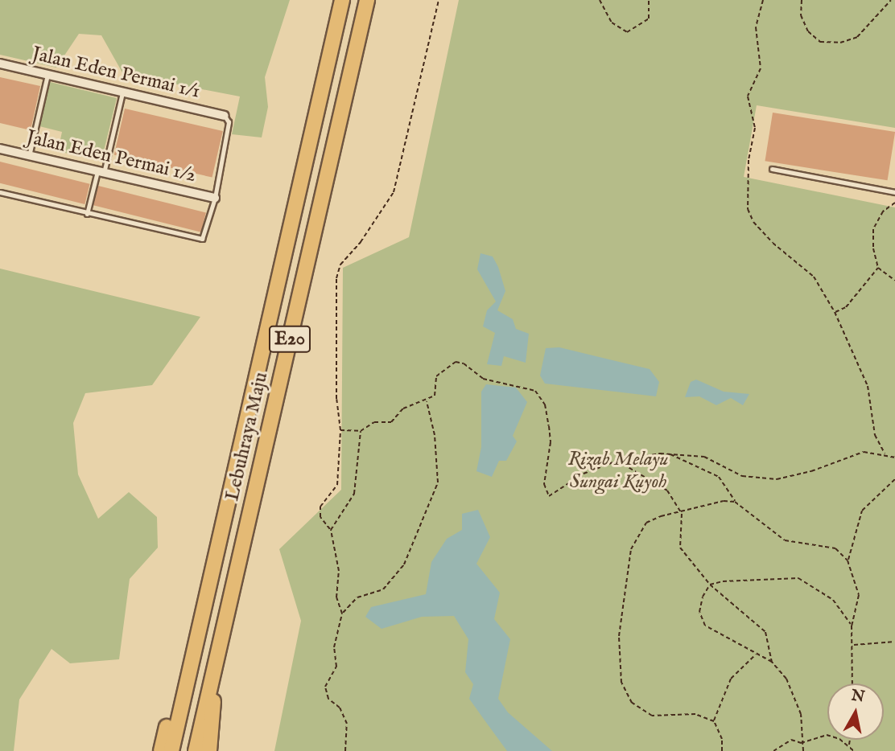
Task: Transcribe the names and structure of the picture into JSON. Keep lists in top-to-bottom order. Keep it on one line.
{"streets":{"highway":["E20","Lebuhraya Maju"],"street":["Jalan Eden Permai 1/1","Jalan Eden Permai 1/2"]},"parks":["Rizab Melayu Sungai Kuyoh"],"north":"top"}
